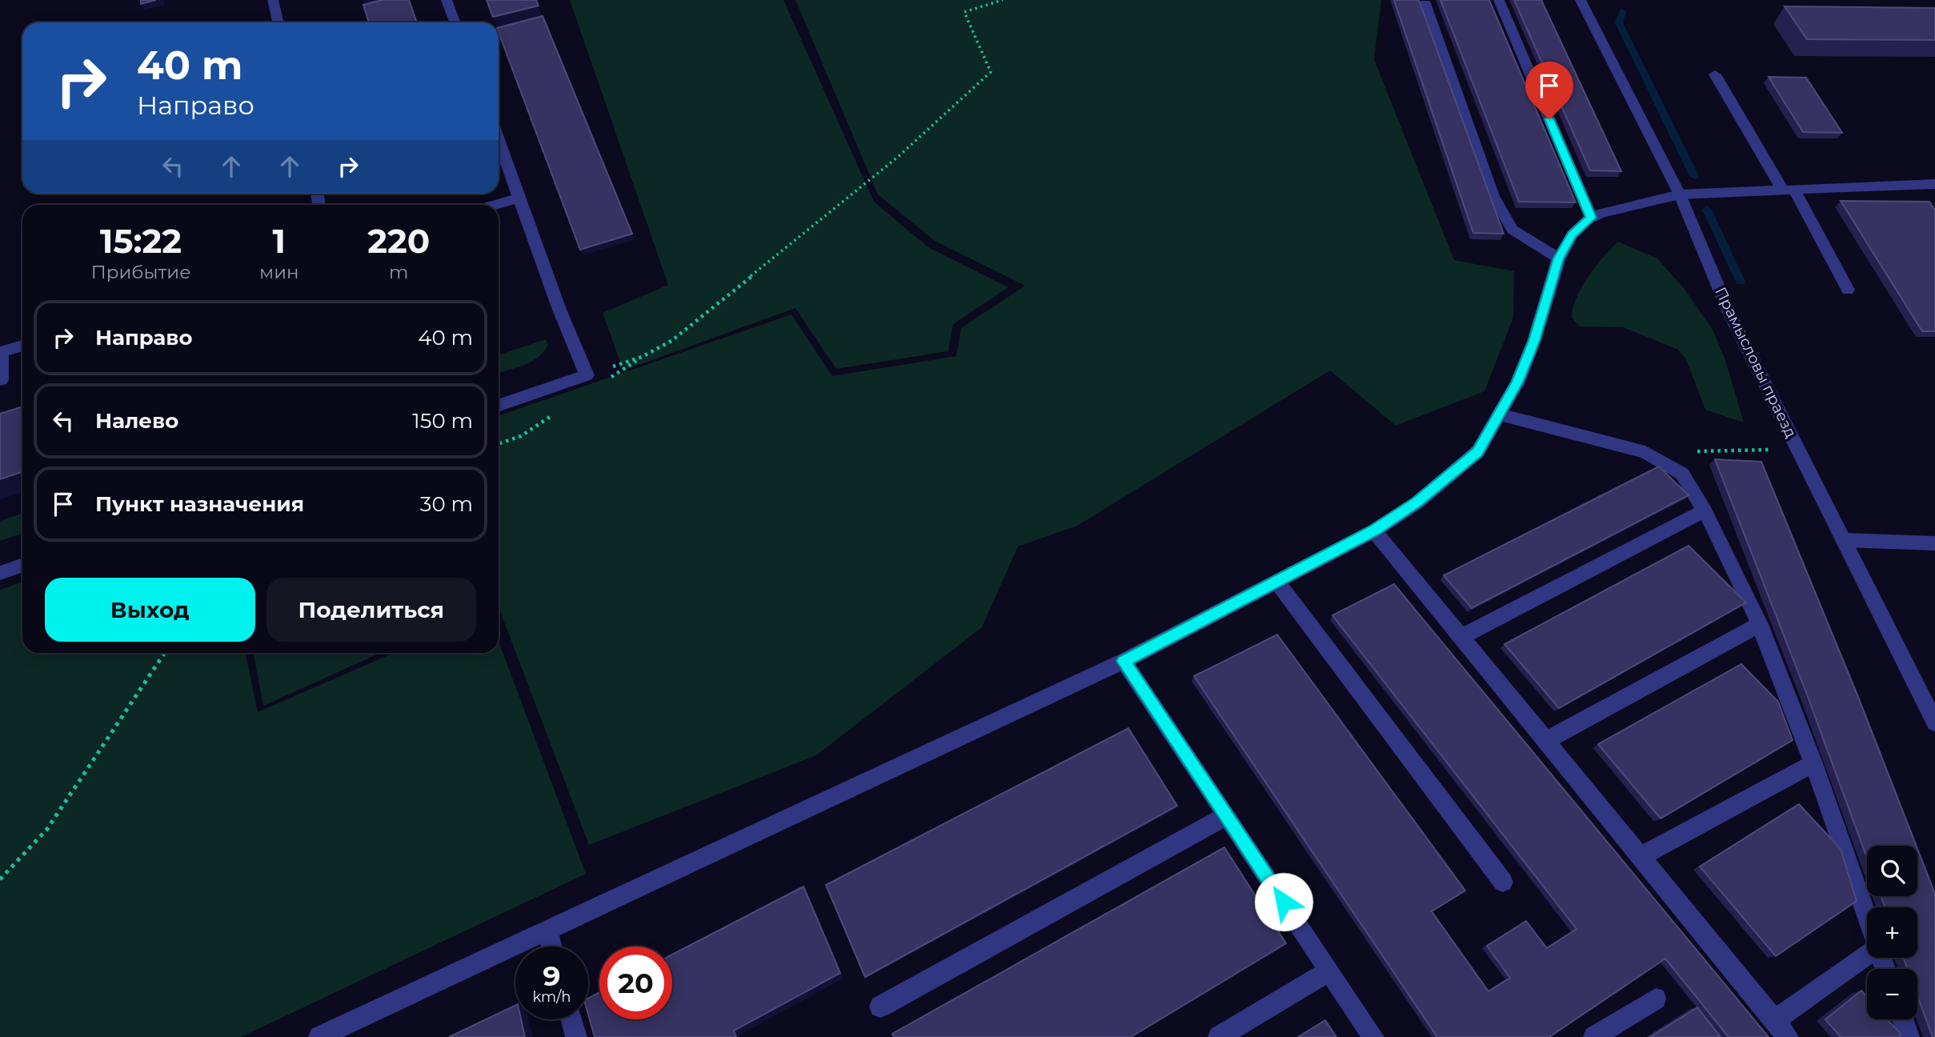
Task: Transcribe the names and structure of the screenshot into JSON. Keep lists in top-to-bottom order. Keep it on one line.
{"streets":{"street":["Прамысловы праезд"]},"page":{"turn":["40 m","Направо"],"eta":["15:22","Прибытие","1","мин","220","m"],"list":[{"name":"Направо","value":"40 m"},{"name":"Налево","value":"150 m"},{"name":"Пункт назначения","value":"30 m"}],"buttons":["Выход","Поделиться"],"map_buttons":["+","−"],"speed":"9 km/h","limit":"20"}}
